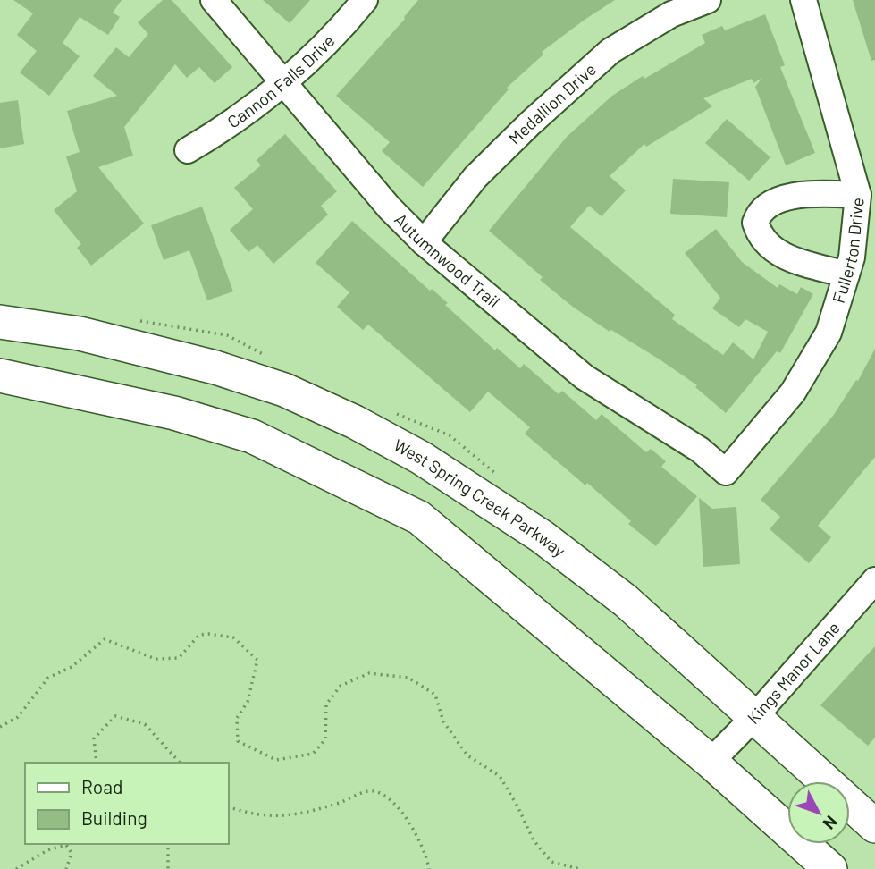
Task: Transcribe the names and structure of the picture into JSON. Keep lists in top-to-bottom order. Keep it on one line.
{"streets":{"main road":["West Spring Creek Parkway"],"street":["Cannon Falls Drive","Medallion Drive","Fullerton Drive","Autumnwood Trail","Kings Manor Lane"]},"crossings":[["Cannon Falls Drive","Autumnwood Trail"],["Medallion Drive","Autumnwood Trail"],["Fullerton Drive","Autumnwood Trail"],["West Spring Creek Parkway","Kings Manor Lane"]],"legend":["Road","Building"],"north":"bottom right"}
